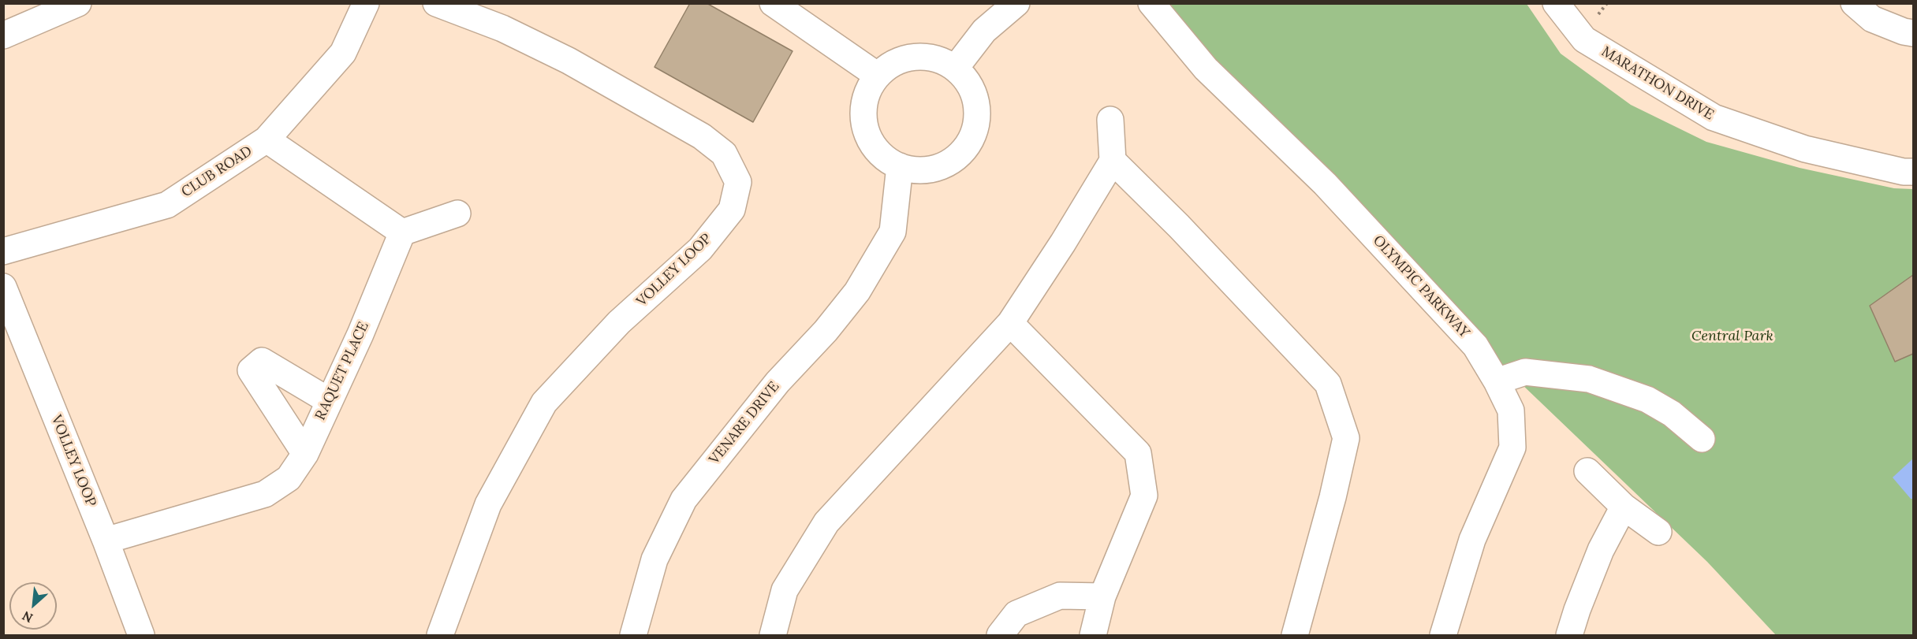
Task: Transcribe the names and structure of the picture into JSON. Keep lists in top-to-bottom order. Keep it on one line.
{"streets":{"street":["MARATHON DRIVE","CLUB ROAD","VOLLEY LOOP","OLYMPIC PARKWAY","RAQUET PLACE","VENARE DRIVE"]},"crossings":[["VOLLEY LOOP","RAQUET PLACE"]],"parks":["Central Park"],"north":"bottom left"}
